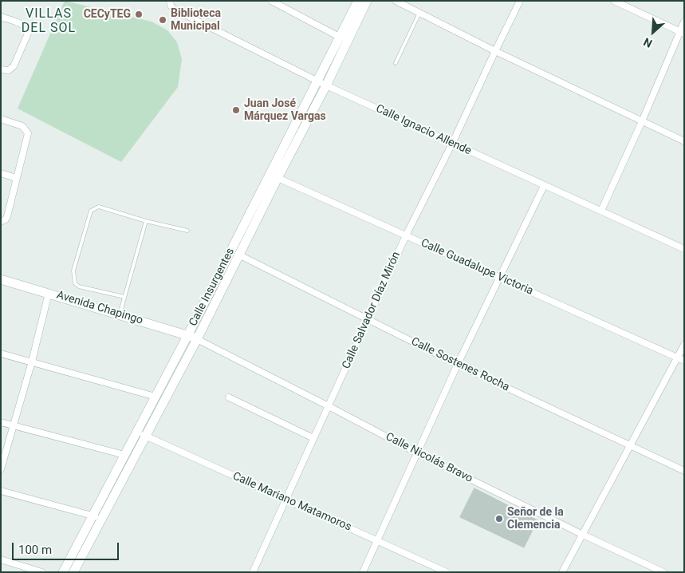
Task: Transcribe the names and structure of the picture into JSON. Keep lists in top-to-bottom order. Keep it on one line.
{"streets":{"main road":["Calle Insurgentes","Avenida Chapingo"],"street":["Calle Ignacio Allende","Calle Guadalupe Victoria","Calle Salvador Díaz Mirón","Calle Sostenes Rocha","Calle Nicolás Bravo","Calle Mariano Matamoros"]},"crossings":[["Calle Ignacio Allende","Calle Insurgentes"],["Calle Ignacio Allende","Calle Salvador Díaz Mirón"],["Calle Guadalupe Victoria","Calle Insurgentes"],["Calle Guadalupe Victoria","Calle Salvador Díaz Mirón"],["Calle Insurgentes","Avenida Chapingo"],["Calle Insurgentes","Calle Sostenes Rocha"],["Calle Insurgentes","Calle Nicolás Bravo"],["Calle Insurgentes","Calle Mariano Matamoros"],["Avenida Chapingo","Calle Nicolás Bravo"],["Calle Salvador Díaz Mirón","Calle Sostenes Rocha"],["Calle Salvador Díaz Mirón","Calle Nicolás Bravo"],["Calle Salvador Díaz Mirón","Calle Mariano Matamoros"]],"districts":["VILLAS DEL SOL"],"places":["CECyTEG","Biblioteca Municipal","Juan José Márquez Vargas","Señor de la Clemencia"],"scale_bar":"100 m","north":"bottom left"}
